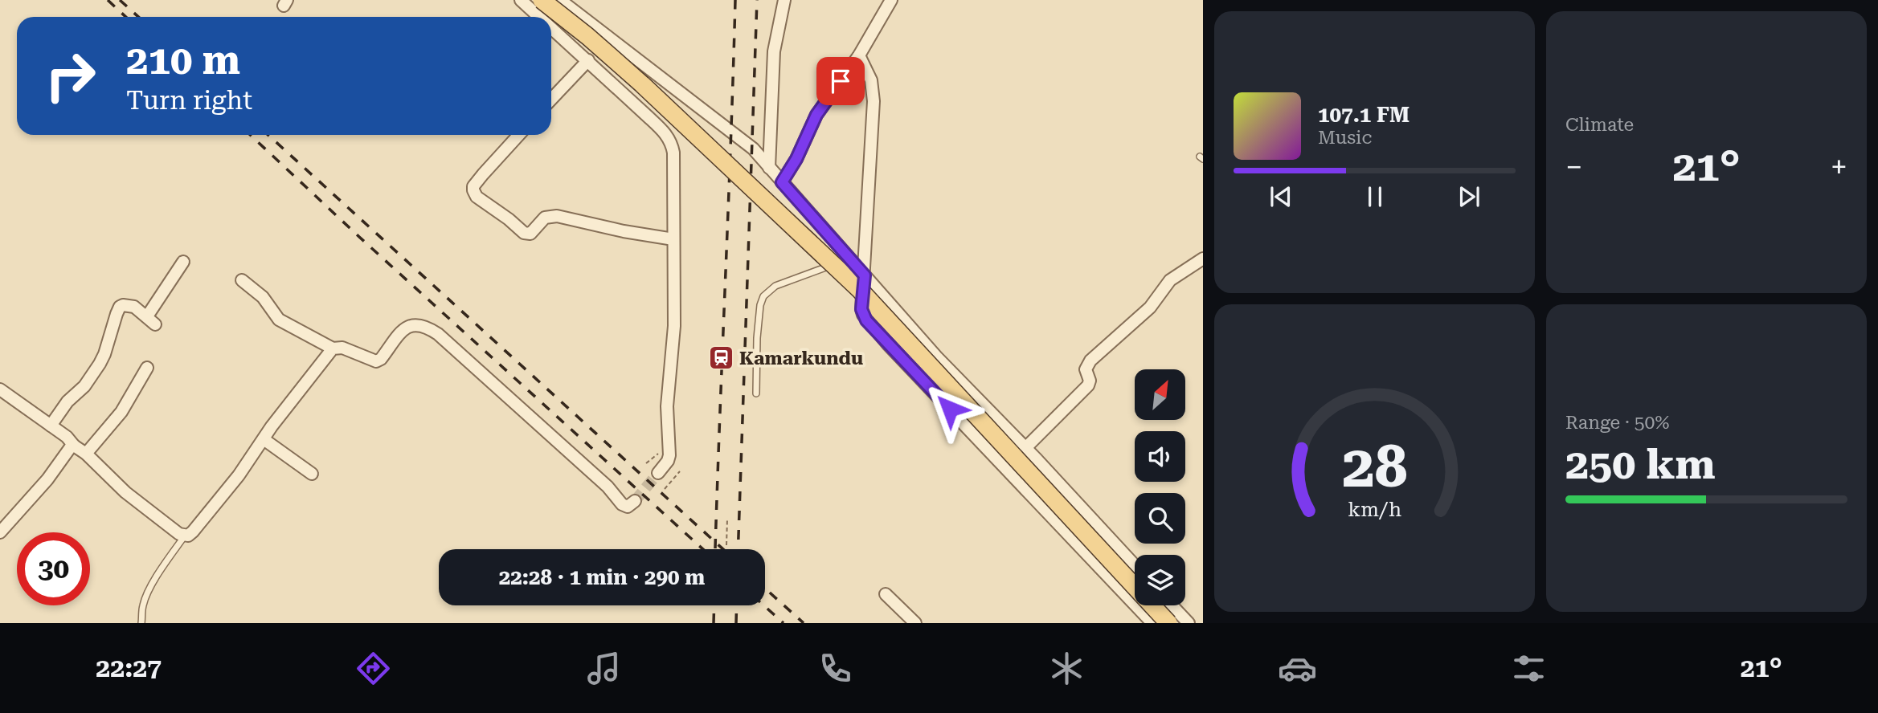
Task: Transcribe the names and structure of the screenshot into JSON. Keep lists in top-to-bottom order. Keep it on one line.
{"places":{"station":["Kamarkundu"]},"north":"top right","page":{"tile":["Climate",["Range · 50%","250 km"]],"turn":["210 m","Turn right"],"song":["107.1 FM","Music"],"heat":["−","21°","+"],"limit":"30","trip":"22:28 · 1 min · 290 m","tabs":["22:27","21°"],"gauge":["28","km/h"]}}
